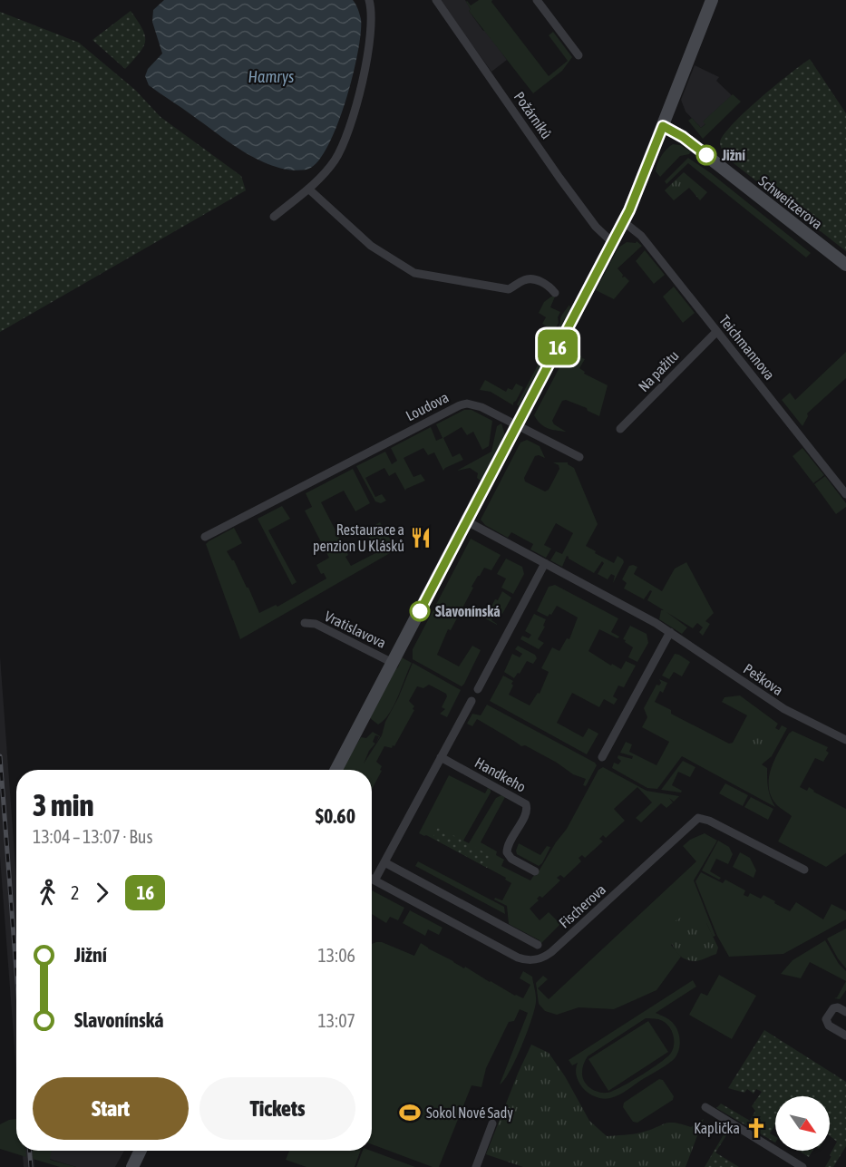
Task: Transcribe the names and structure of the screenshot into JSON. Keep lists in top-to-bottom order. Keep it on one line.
{"streets":{"main road":["Schweitzerova"],"street":["Požárníků","Teichmannova","Na pažitu","Loudova","Vratislavova","Peškova","Handkeho","Fischerova"]},"crossings":[["Teichmannova","Na pažitu"]],"water":["Hamrys"],"places":{"other":["Jižní","Slavonínská"],"restaurant":["Restaurace a penzion U Klásků"],"sports":["Sokol Nové Sady"],"church":["Kaplička"]},"lines":["bus line 16"],"north":"bottom right","page":{"on_map":"16","heading":["3 min","13:04 – 13:07 · Bus","$0.60"],"legs":["2","16"],"list":[{"name":"Jižní","value":"13:06"},{"name":"Slavonínská","value":"13:07"}],"buttons":["Start","Tickets"]}}
